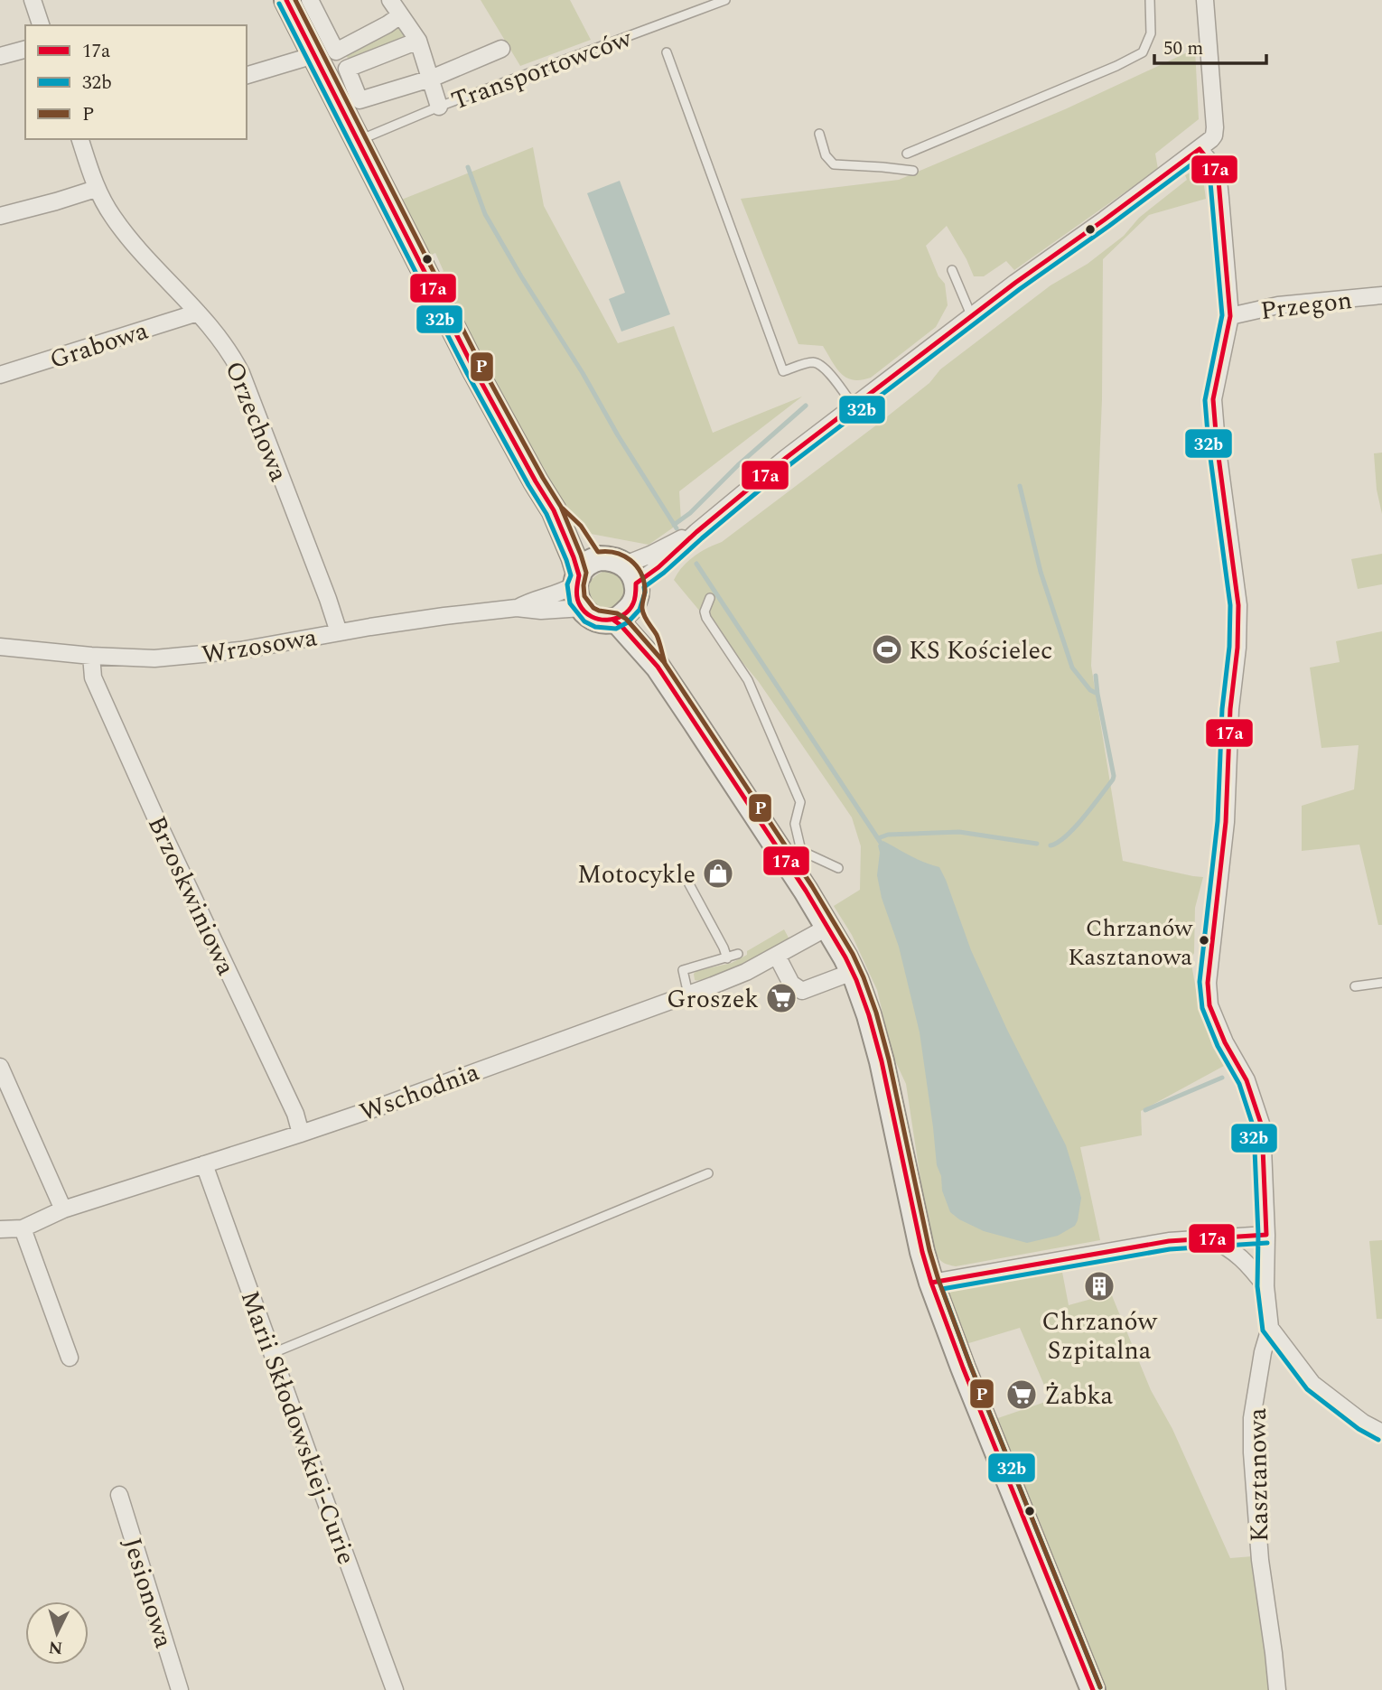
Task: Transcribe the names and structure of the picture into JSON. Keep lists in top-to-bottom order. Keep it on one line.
{"streets":{"street":["Przegon","Grabowa","Orzechowa","Wrzosowa","Brzoskwiniowa","Wschodnia","Marii Skłodowskiej-Curie","Kasztanowa","Jesionowa"],"lane":["Transportowców"]},"crossings":[["Przegon","Kasztanowa"],["Grabowa","Orzechowa"],["Orzechowa","Wrzosowa"],["Wrzosowa","Brzoskwiniowa"],["Brzoskwiniowa","Wschodnia"],["Wschodnia","Marii Skłodowskiej-Curie"]],"places":{"sports":["KS Kościelec"],"shop":["Motocykle"],"other":["Chrzanów Kasztanowa"],"supermarket":["Groszek","Żabka"],"building":["Chrzanów Szpitalna"]},"lines":["transit line 17a","transit line P","transit line 32b"],"legend":["17a","32b","P"],"scale_bar":"50 m","north":"bottom"}
